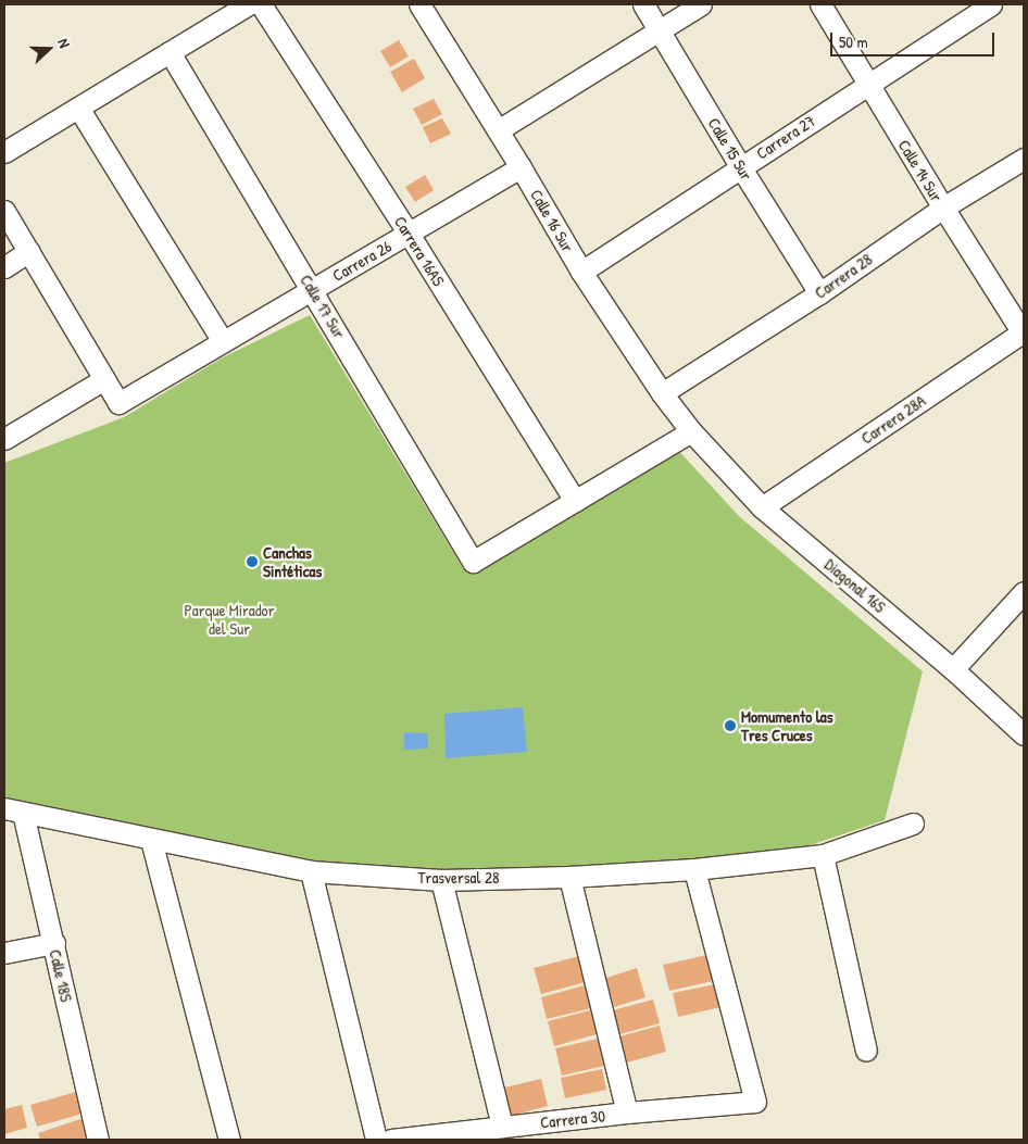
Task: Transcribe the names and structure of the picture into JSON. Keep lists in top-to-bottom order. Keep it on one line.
{"streets":{"street":["Carrera 27","Calle 15 Sur","Calle 14 Sur","Calle 16 Sur","Carrera 16AS","Carrera 26","Carrera 28","Calle 17 Sur","Carrera 28A","Diagonal 16S","Trasversal 28","Calle 18S","Carrera 30"]},"crossings":[["Carrera 27","Calle 15 Sur"],["Carrera 27","Calle 14 Sur"],["Carrera 27","Calle 16 Sur"],["Calle 15 Sur","Carrera 28"],["Calle 14 Sur","Carrera 28"],["Calle 14 Sur","Carrera 28A"],["Calle 16 Sur","Carrera 26"],["Calle 16 Sur","Carrera 28"],["Calle 16 Sur","Diagonal 16S"],["Carrera 16AS","Carrera 26"],["Carrera 16AS","Calle 17 Sur"],["Carrera 26","Calle 17 Sur"],["Carrera 28A","Diagonal 16S"],["Trasversal 28","Calle 18S"],["Trasversal 28","Carrera 30"]],"parks":["Parque Mirador del Sur"],"places":["Canchas Sintéticas","Momumento las Tres Cruces"],"scale_bar":"50 m","north":"right"}
